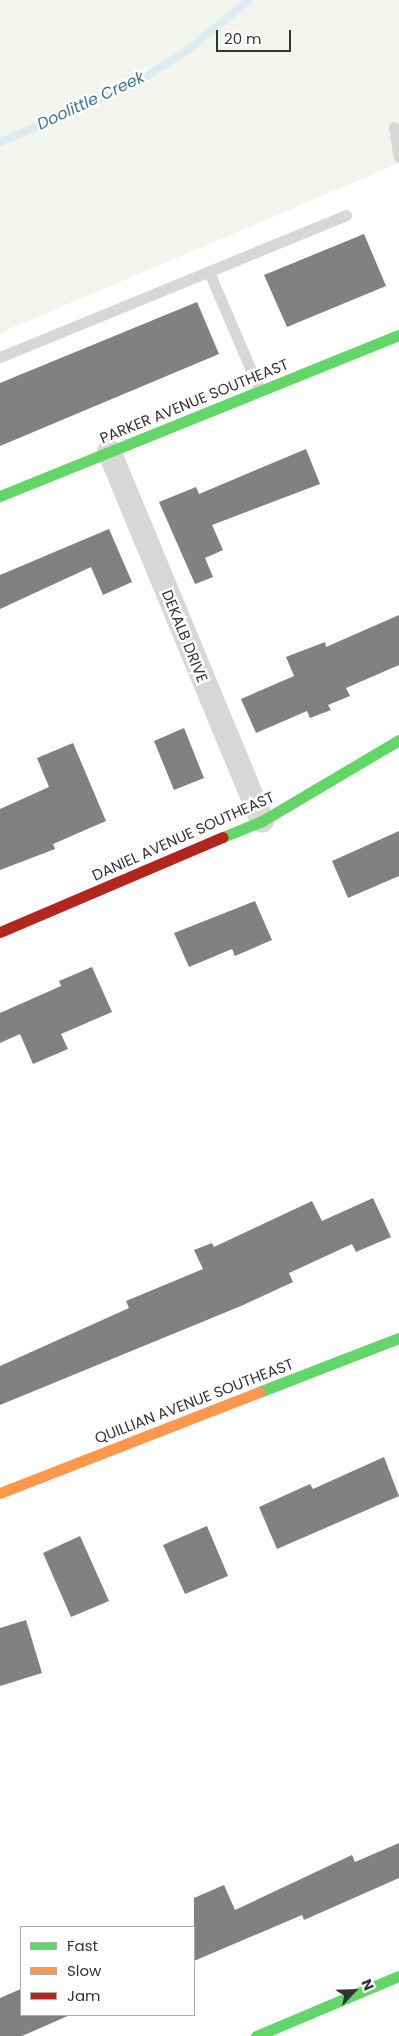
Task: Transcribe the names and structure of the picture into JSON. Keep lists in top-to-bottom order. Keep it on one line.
{"streets":{"street":["PARKER AVENUE SOUTHEAST","DEKALB DRIVE","DANIEL AVENUE SOUTHEAST","QUILLIAN AVENUE SOUTHEAST"]},"crossings":[["PARKER AVENUE SOUTHEAST","DEKALB DRIVE"],["DEKALB DRIVE","DANIEL AVENUE SOUTHEAST"]],"water":["Doolittle Creek"],"legend":["Fast","Slow","Jam"],"scale_bar":"20 m","north":"top right"}
